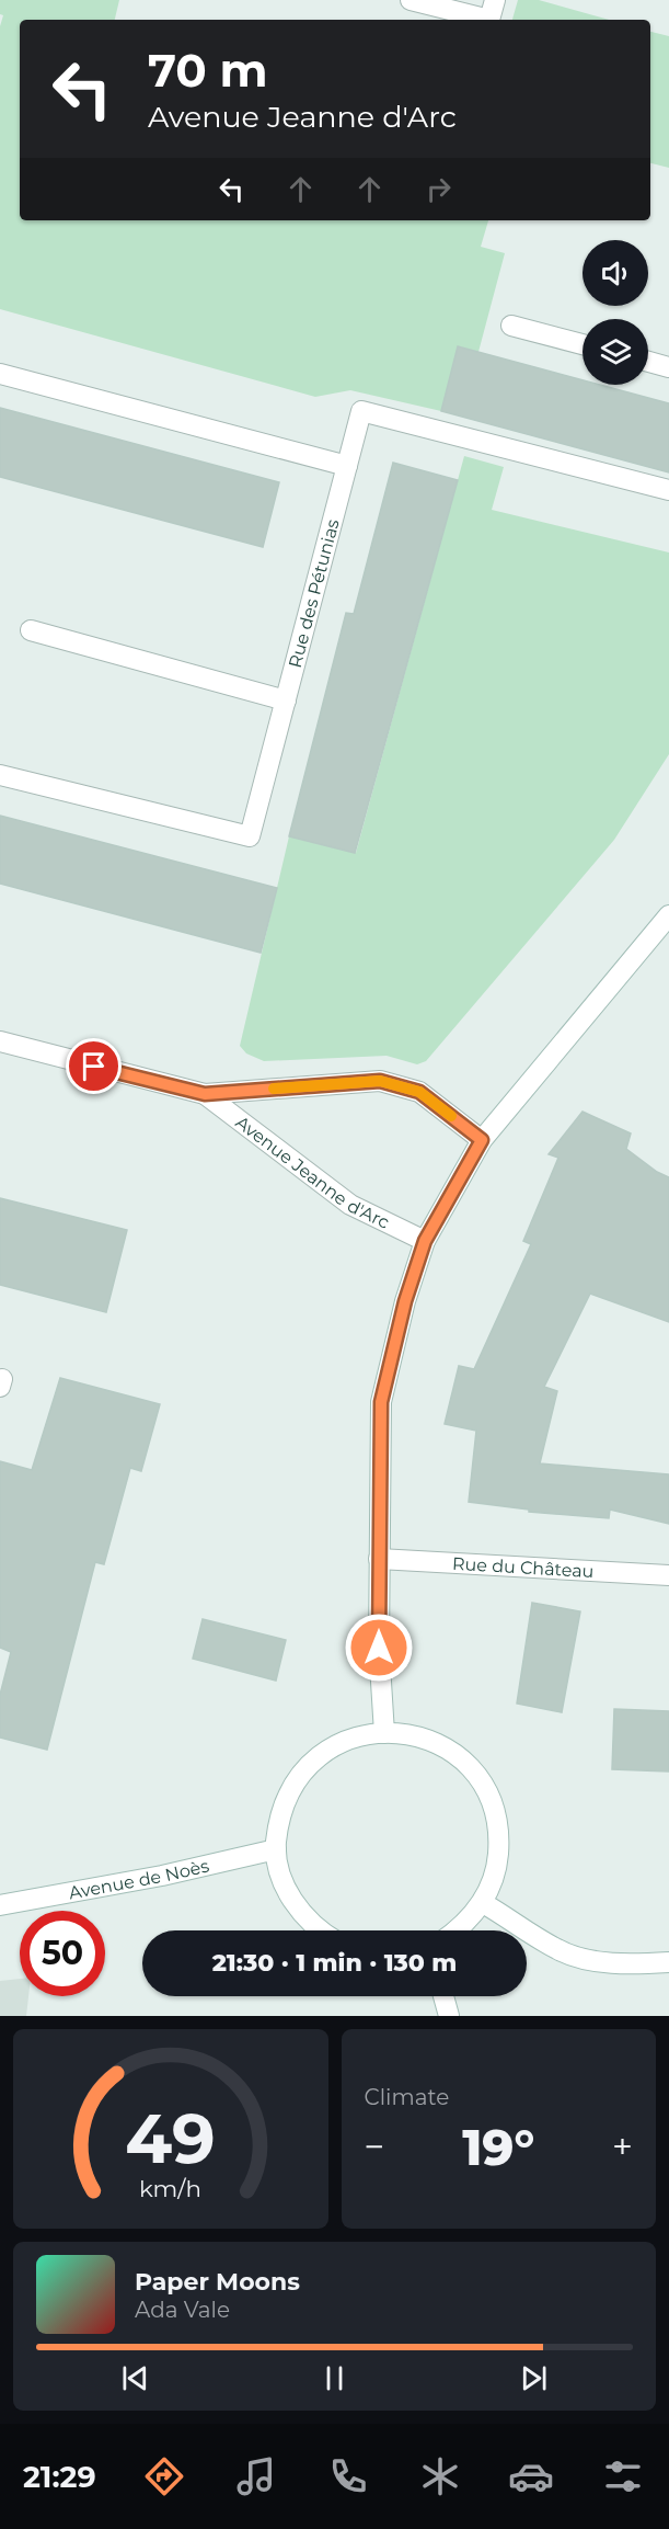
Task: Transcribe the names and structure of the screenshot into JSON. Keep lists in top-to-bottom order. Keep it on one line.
{"streets":{"street":["Rue des Pétunias","Avenue Jeanne d'Arc","Rue du Château","Avenue de Noès"]},"page":{"turn":["70 m","Avenue Jeanne d'Arc"],"limit":"50","trip":"21:30 · 1 min · 130 m","tile":"Climate","heat":["−","19°","+"],"song":["Paper Moons","Ada Vale"],"tabs":"21:29","gauge":["49","km/h"]}}
